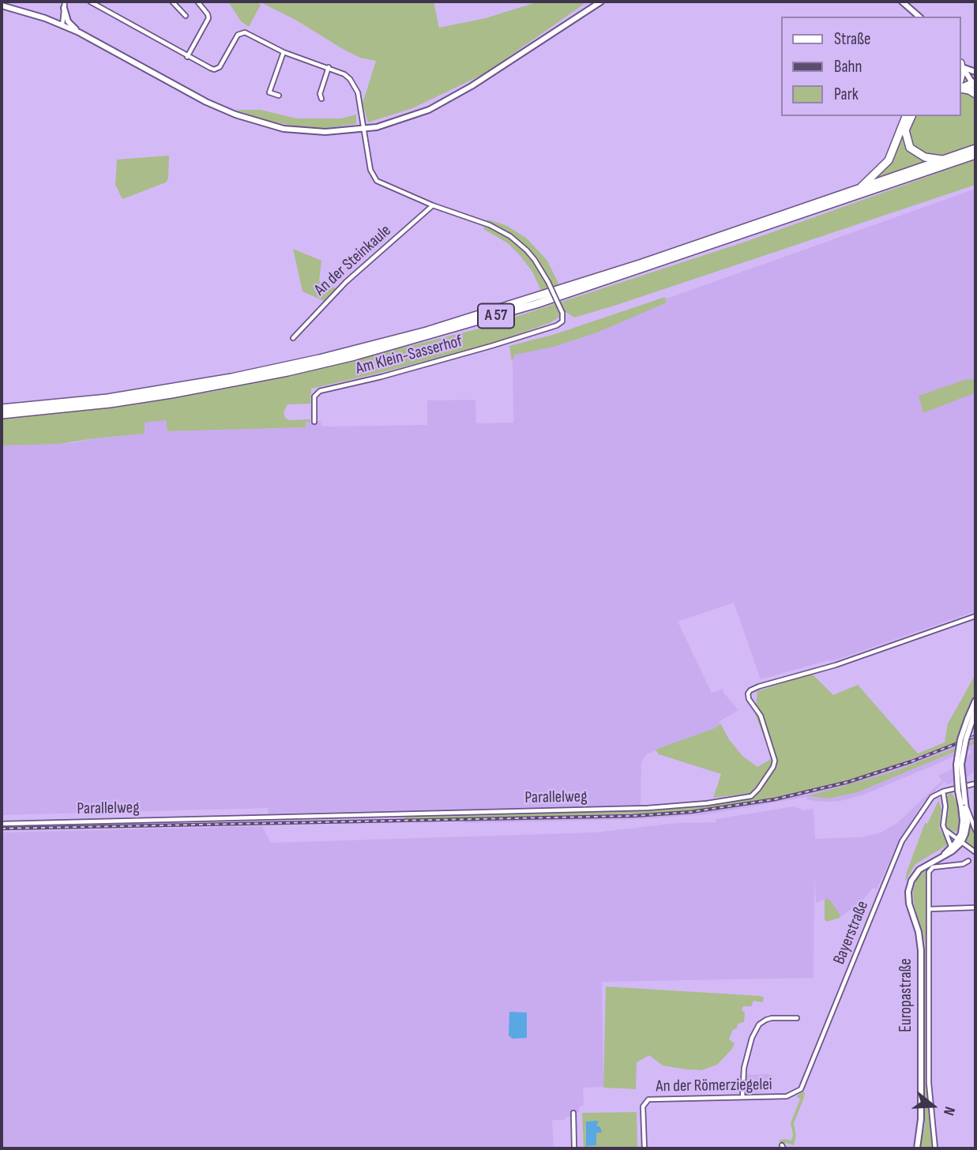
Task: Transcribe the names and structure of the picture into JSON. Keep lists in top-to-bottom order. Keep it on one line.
{"streets":{"highway":["A 57"],"main road":["Europastraße"],"street":["An der Steinkaule","Am Klein-Sasserhof","Parallelweg","Bayerstraße","An der Römerziegelei"]},"crossings":[["An der Steinkaule","Am Klein-Sasserhof"],["Bayerstraße","An der Römerziegelei"]],"legend":["Straße","Bahn","Park"],"north":"right"}
